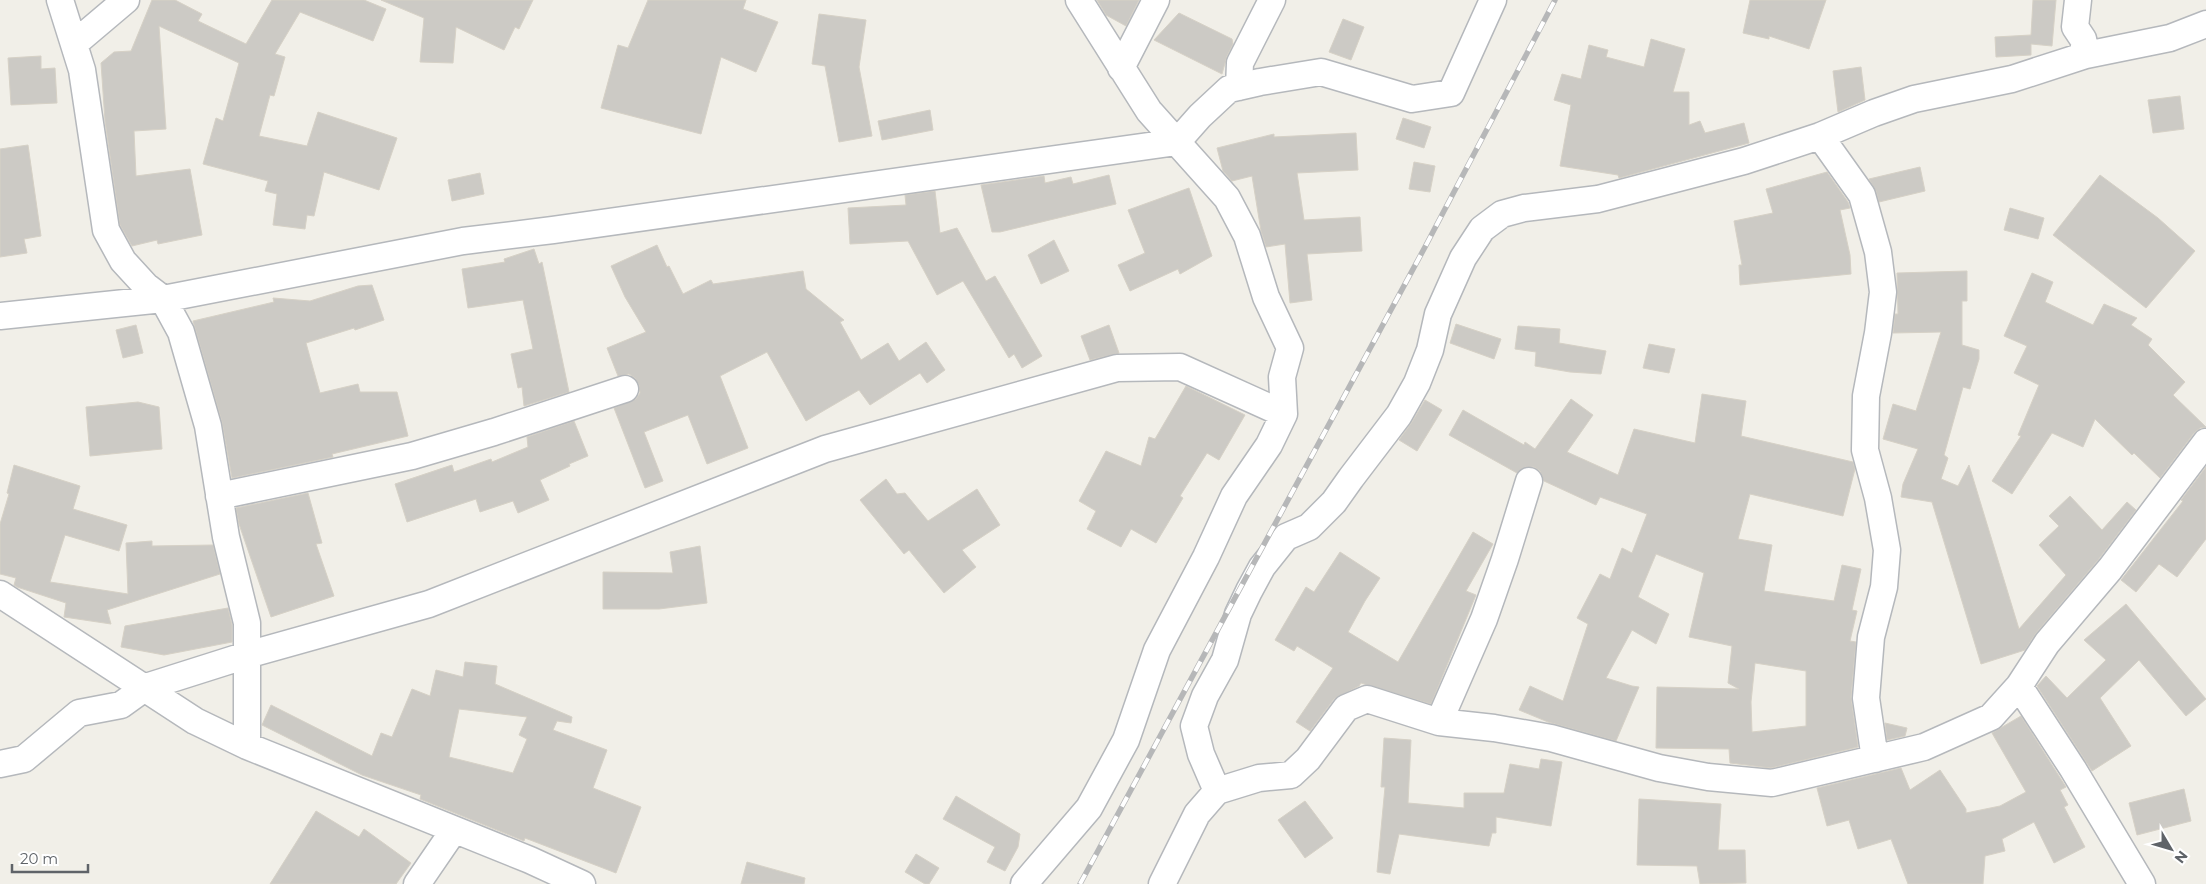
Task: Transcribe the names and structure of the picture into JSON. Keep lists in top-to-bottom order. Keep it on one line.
{"scale_bar":"20 m","north":"bottom right"}
